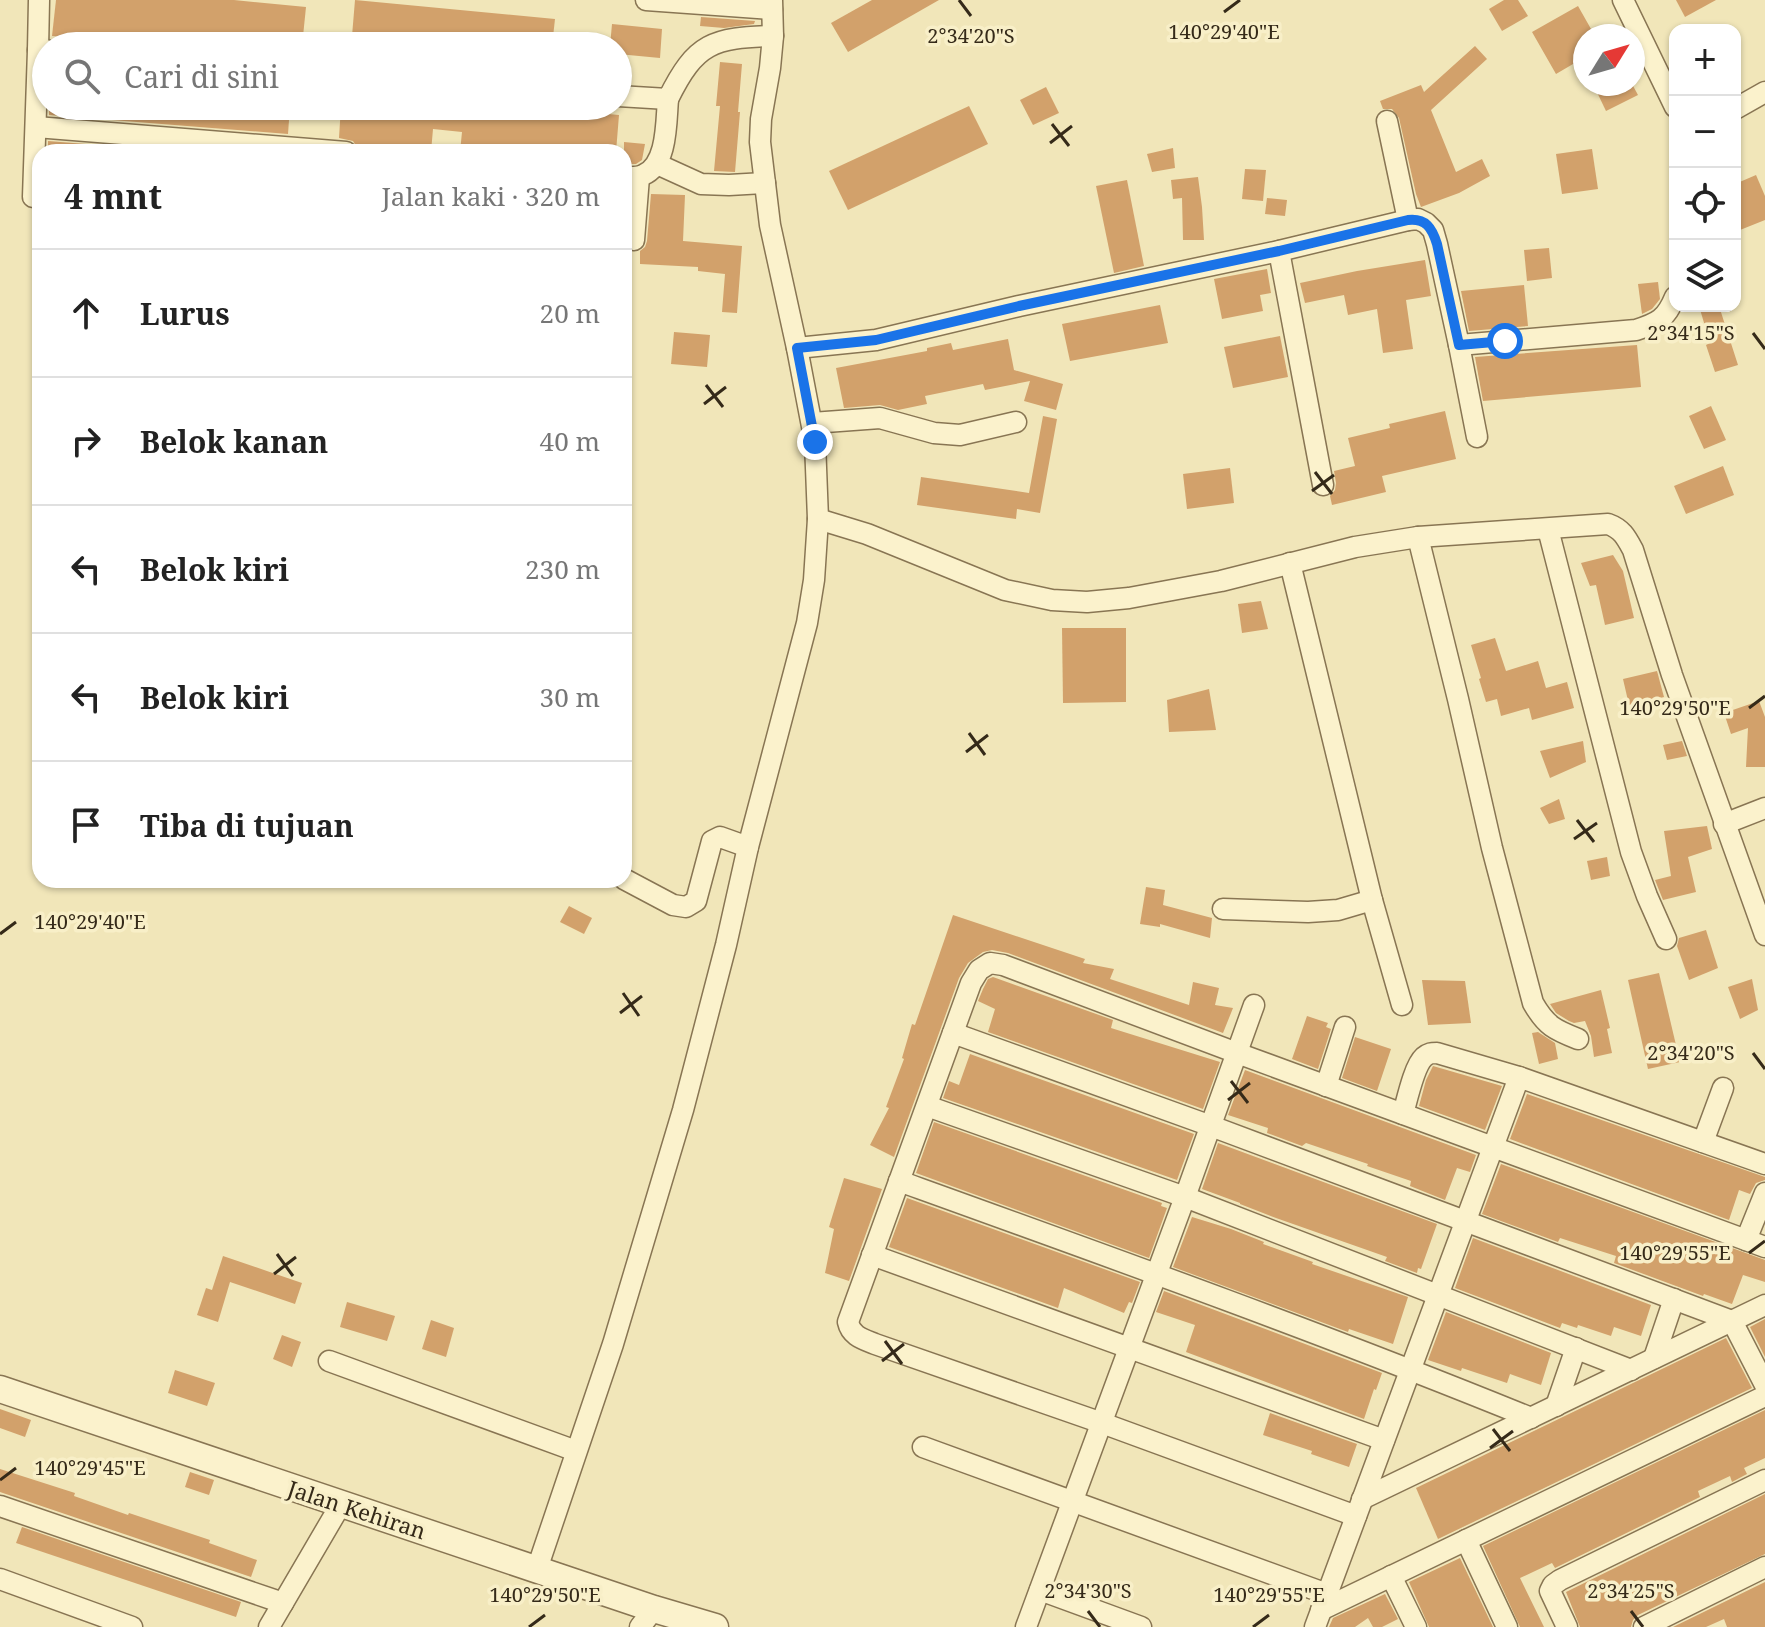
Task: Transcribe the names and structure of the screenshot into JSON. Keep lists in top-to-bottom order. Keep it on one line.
{"streets":{"street":["Jalan Kehiran"]},"north":"top right","page":{"map_buttons":["+","−"],"search":"Cari di sini","heading":["4 mnt","Jalan kaki · 320 m"],"list":[["Lurus","20 m"],["Belok kanan","40 m"],["Belok kiri","230 m"],["Belok kiri","30 m"],"Tiba di tujuan"]},"coordinates":["140°29'40\"E","2°34'20\"S","2°34'15\"S","140°29'50\"E","140°29'55\"E","140°29'45\"E","2°34'30\"S","2°34'25\"S"]}
